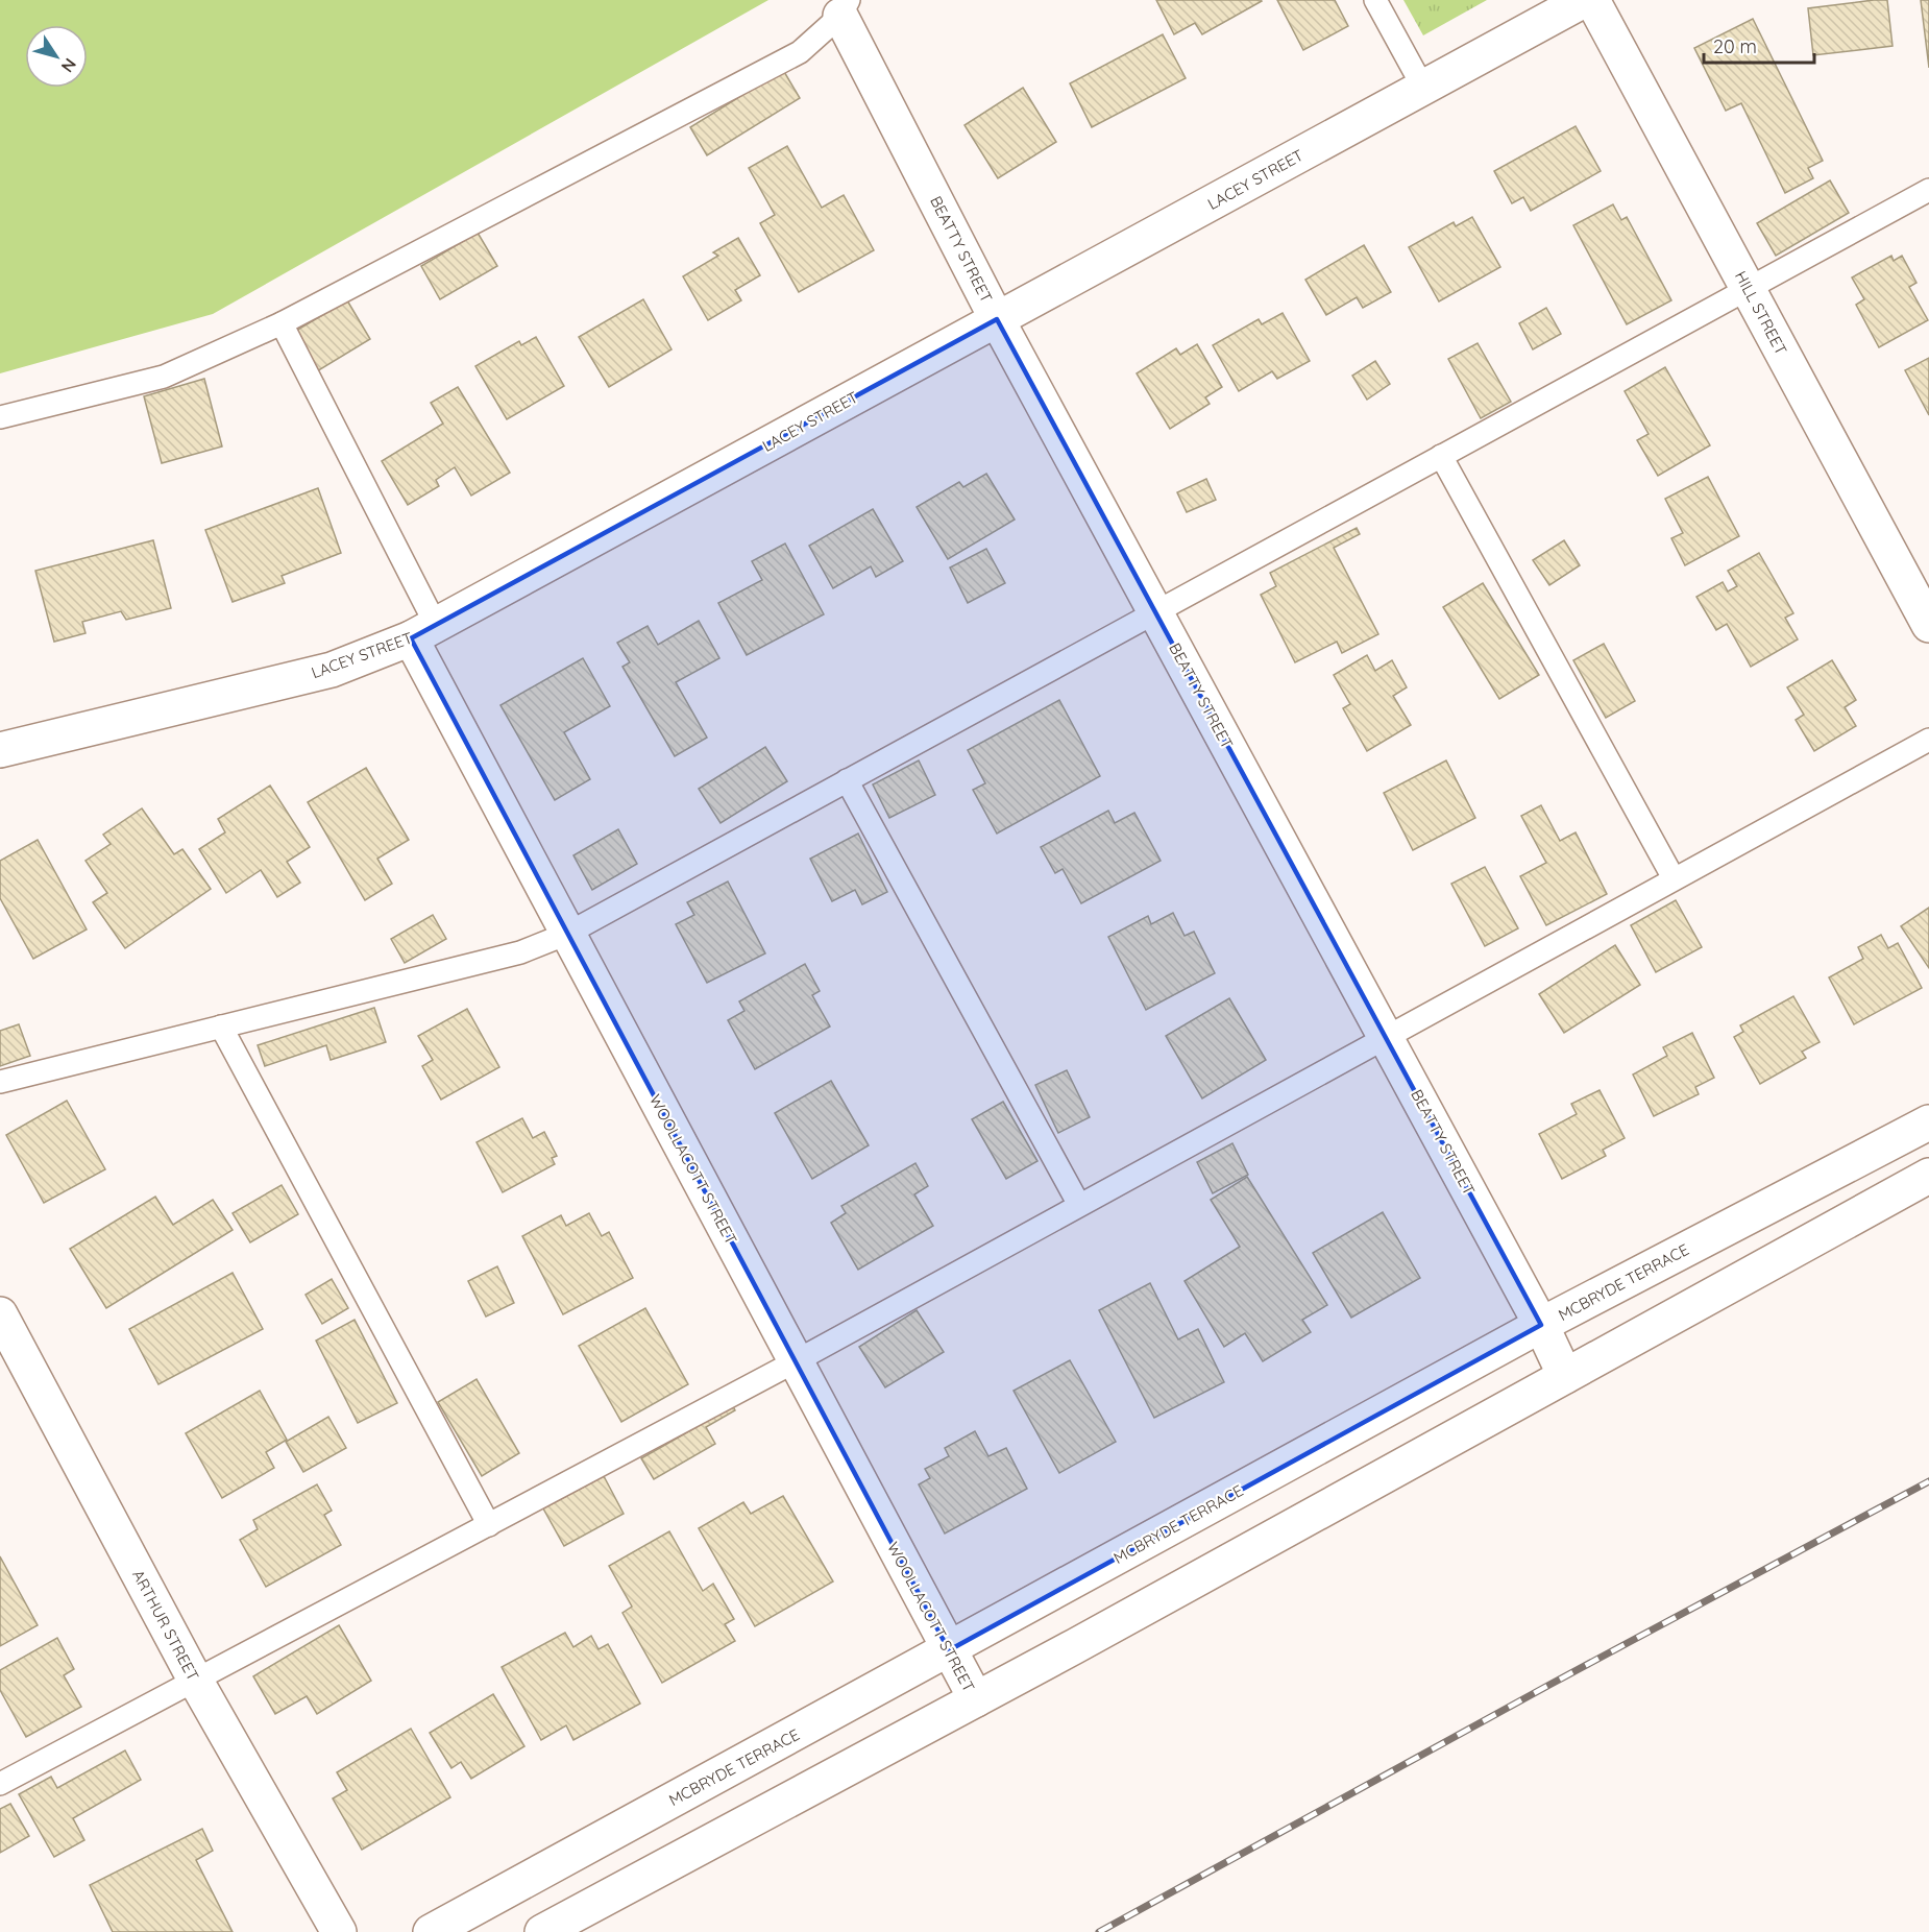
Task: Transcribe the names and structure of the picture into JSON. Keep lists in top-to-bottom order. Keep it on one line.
{"streets":{"street":["LACEY STREET","BEATTY STREET","HILL STREET","WOOLLACOTT STREET","MCBRYDE TERRACE","ARTHUR STREET"]},"crossings":[["LACEY STREET","BEATTY STREET"],["LACEY STREET","WOOLLACOTT STREET"],["BEATTY STREET","MCBRYDE TERRACE"],["WOOLLACOTT STREET","MCBRYDE TERRACE"]],"scale_bar":"20 m","north":"bottom right"}
